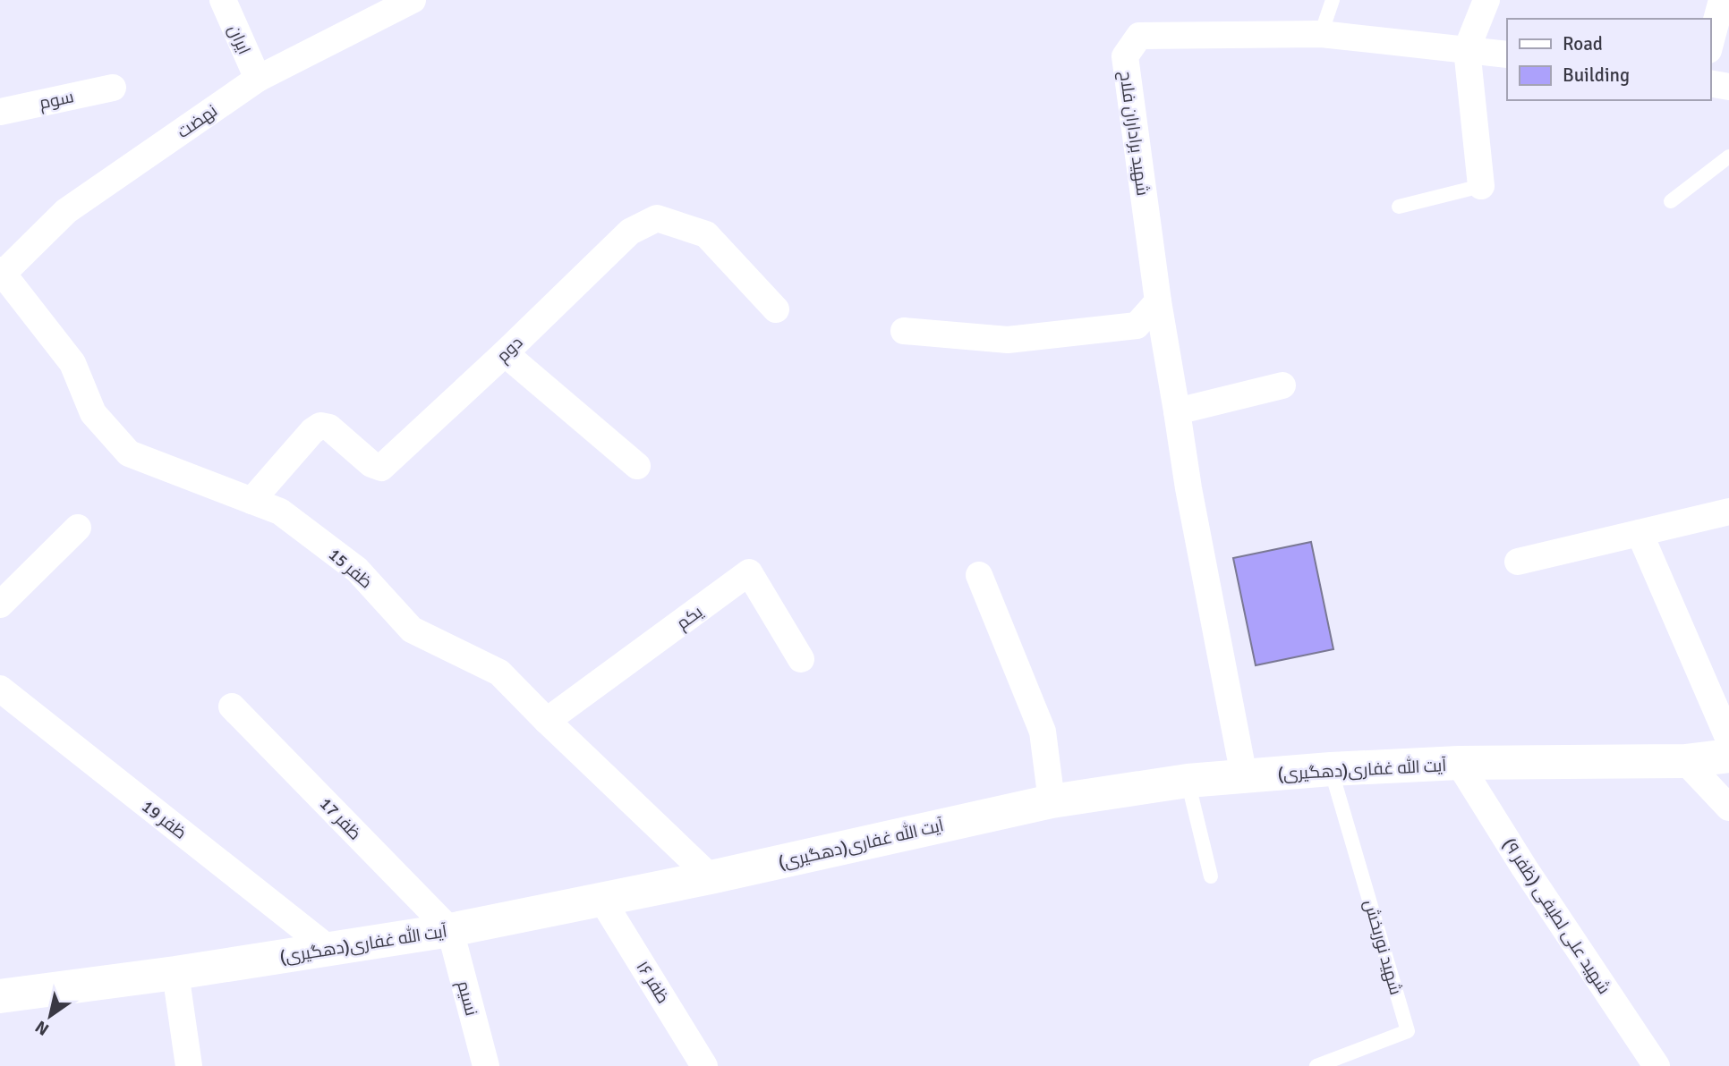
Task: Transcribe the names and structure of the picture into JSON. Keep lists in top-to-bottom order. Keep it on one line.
{"streets":{"street":["ایران","سوم","نهضت","شهید براداران فلاح","دوم","ظفر 15","یکم","آیت الله غفاری(دهگیری)","ظفر 17","ظفر 19","شهید علی لطیفی (ظفر ۹)","ظفر ۱۶","نسیم"],"lane":["شهید نوربخش"]},"crossings":[["ایران","نهضت"],["نهضت","ظفر 15"],["دوم","ظفر 15"],["ظفر 15","یکم"],["ظفر 15","آیت الله غفاری(دهگیری)"],["آیت الله غفاری(دهگیری)","ظفر 17"],["آیت الله غفاری(دهگیری)","ظفر 19"],["آیت الله غفاری(دهگیری)","شهید علی لطیفی (ظفر ۹)"],["آیت الله غفاری(دهگیری)","شهید نوربخش"],["آیت الله غفاری(دهگیری)","ظفر ۱۶"],["آیت الله غفاری(دهگیری)","نسیم"],["ظفر 17","نسیم"]],"legend":["Road","Building"],"north":"bottom left"}
